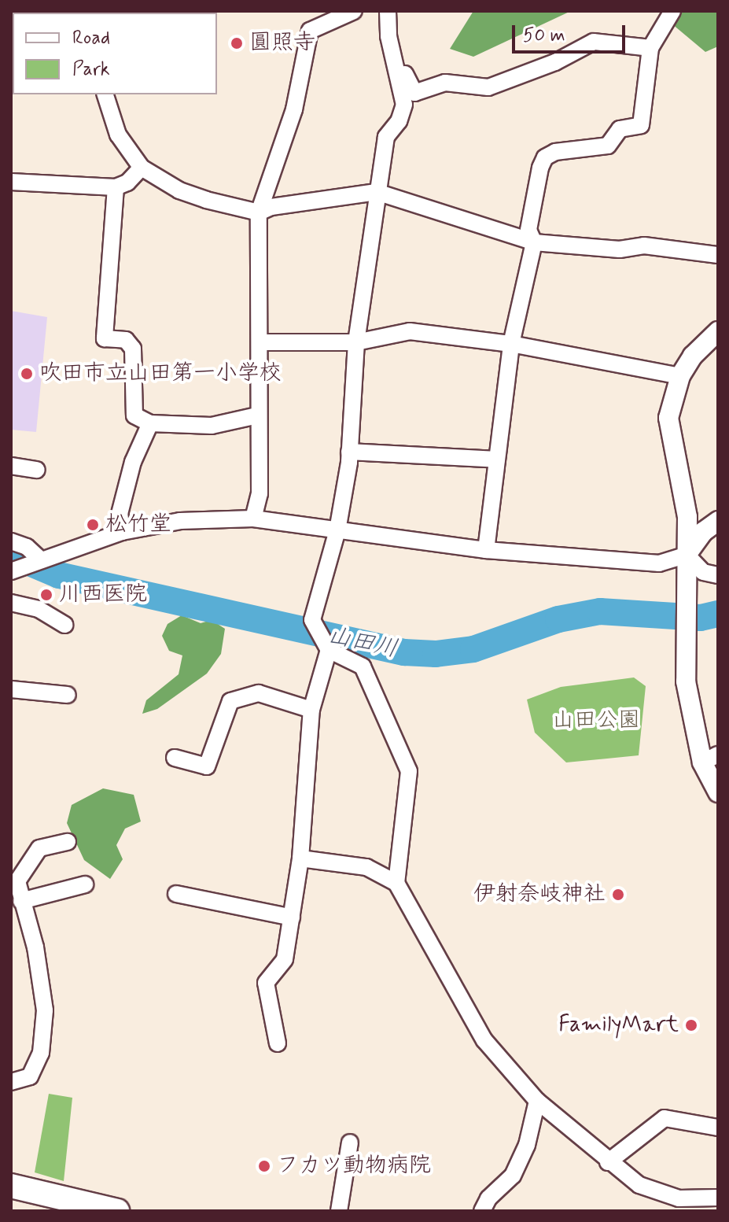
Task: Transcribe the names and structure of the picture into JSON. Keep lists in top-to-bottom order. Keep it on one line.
{"water":["山田川"],"parks":["山田公園"],"places":["圓照寺","吹田市立山田第一小学校","松竹堂","川西医院","伊射奈岐神社","FamilyMart","フカツ動物病院"],"legend":["Road","Park"],"scale_bar":"50 m"}
